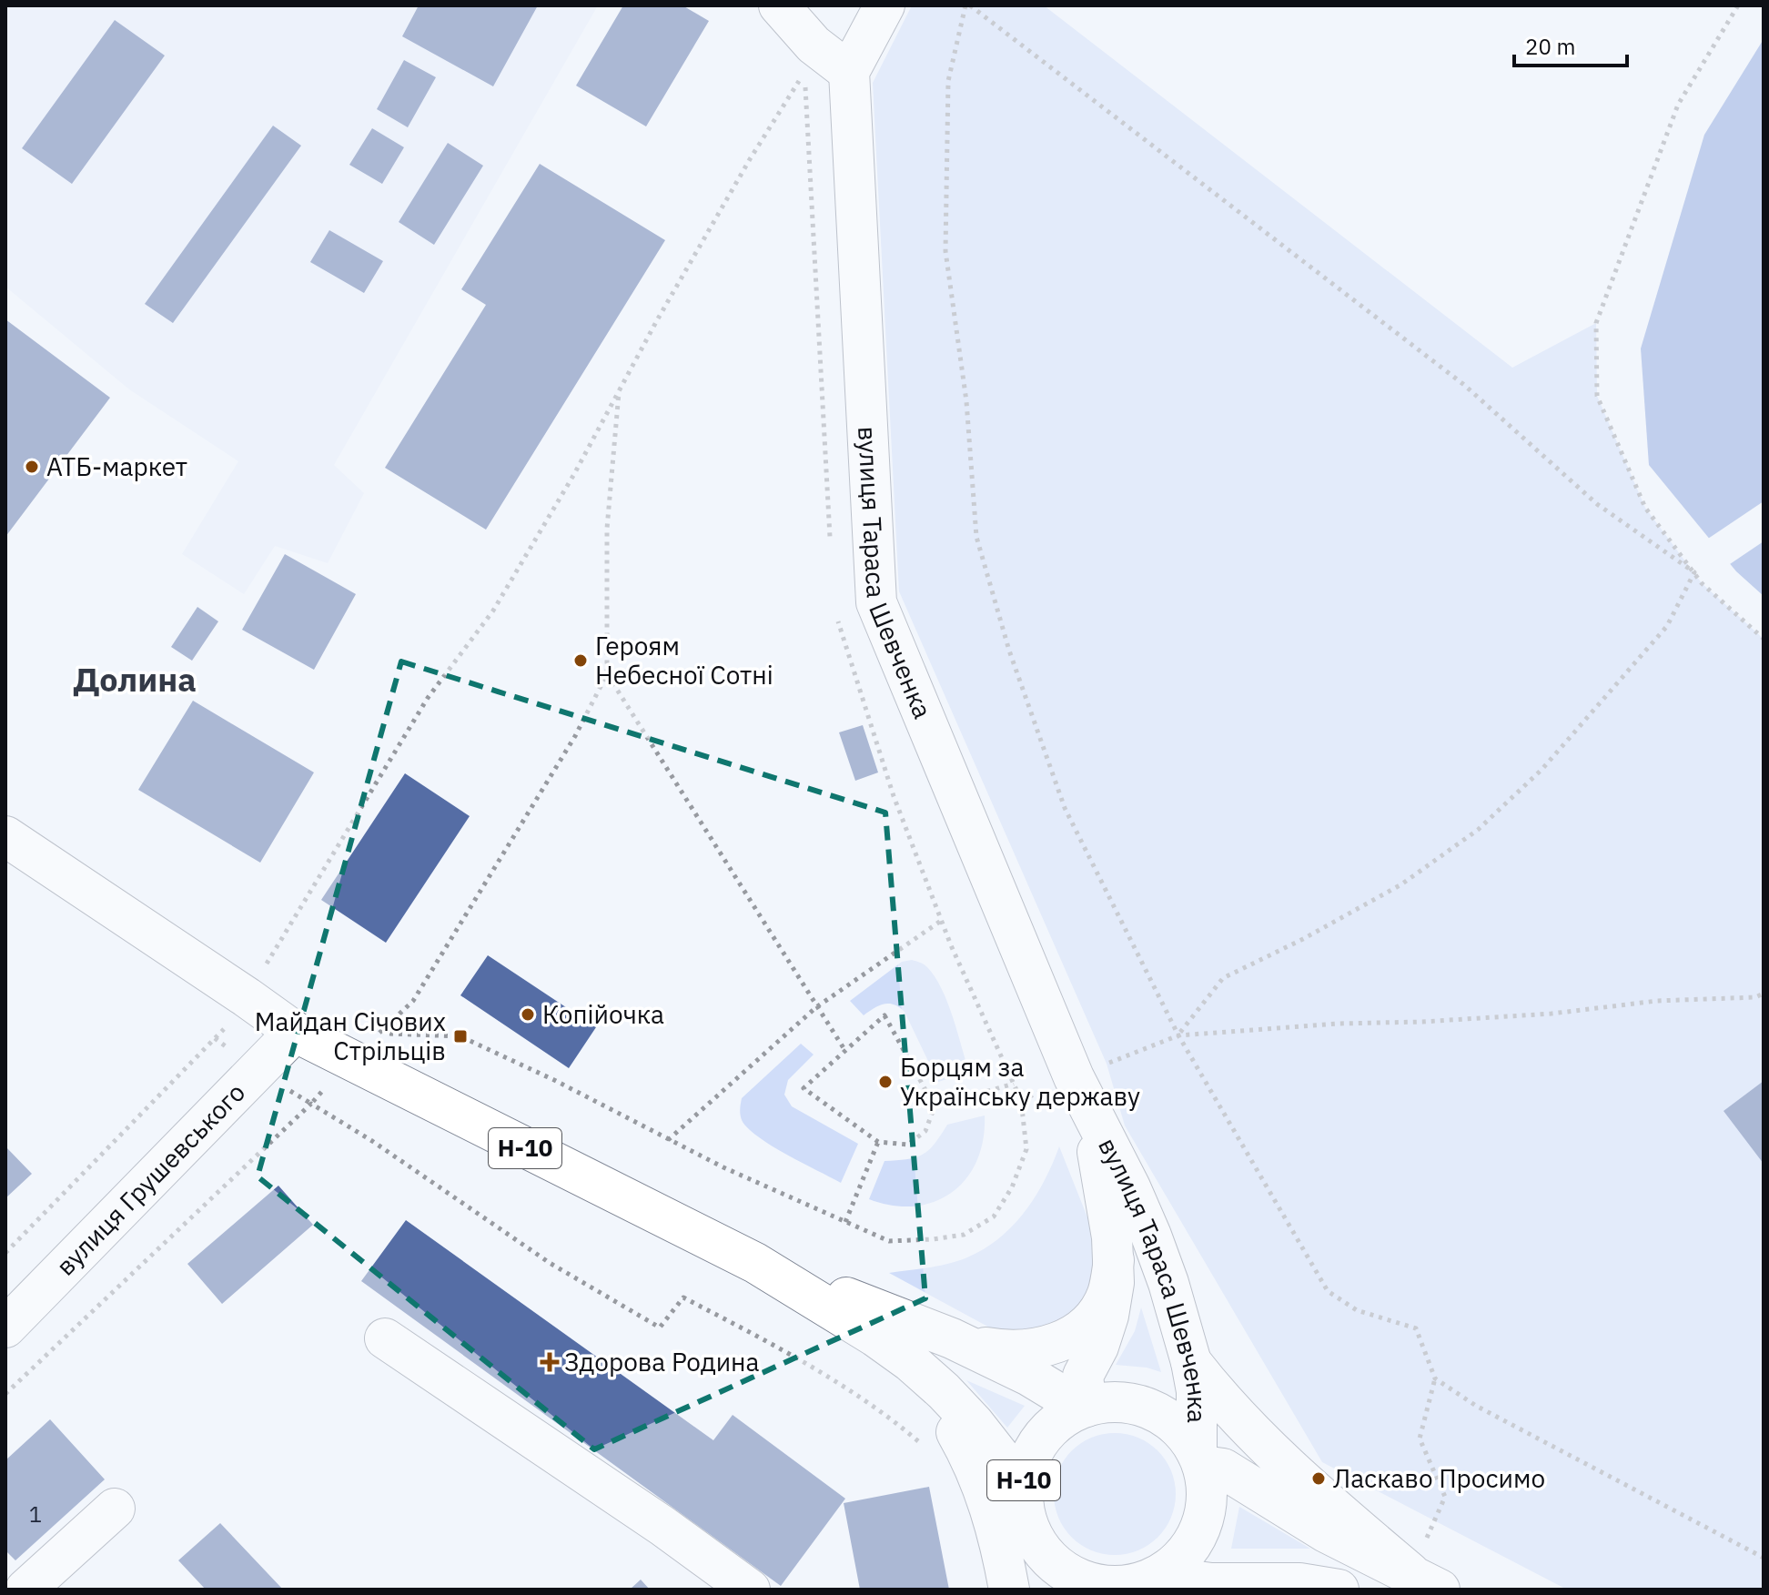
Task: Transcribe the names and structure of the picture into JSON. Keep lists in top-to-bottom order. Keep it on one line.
{"streets":{"main road":["вулиця Тараса Шевченка","Н-10","вулиця Грушевського"]},"crossings":[["вулиця Тараса Шевченка","Н-10"],["Н-10","вулиця Грушевського"]],"districts":["Долина"],"places":{"other":["АТБ-маркет","Героям Небесної Сотні","Копійочка","Борцям за Українську державу","Ласкаво Просимо"],"transit":["Майдан Січових Стрільців"],"health":["Здорова Родина"]},"house_numbers":["1"],"scale_bar":"20 m"}
